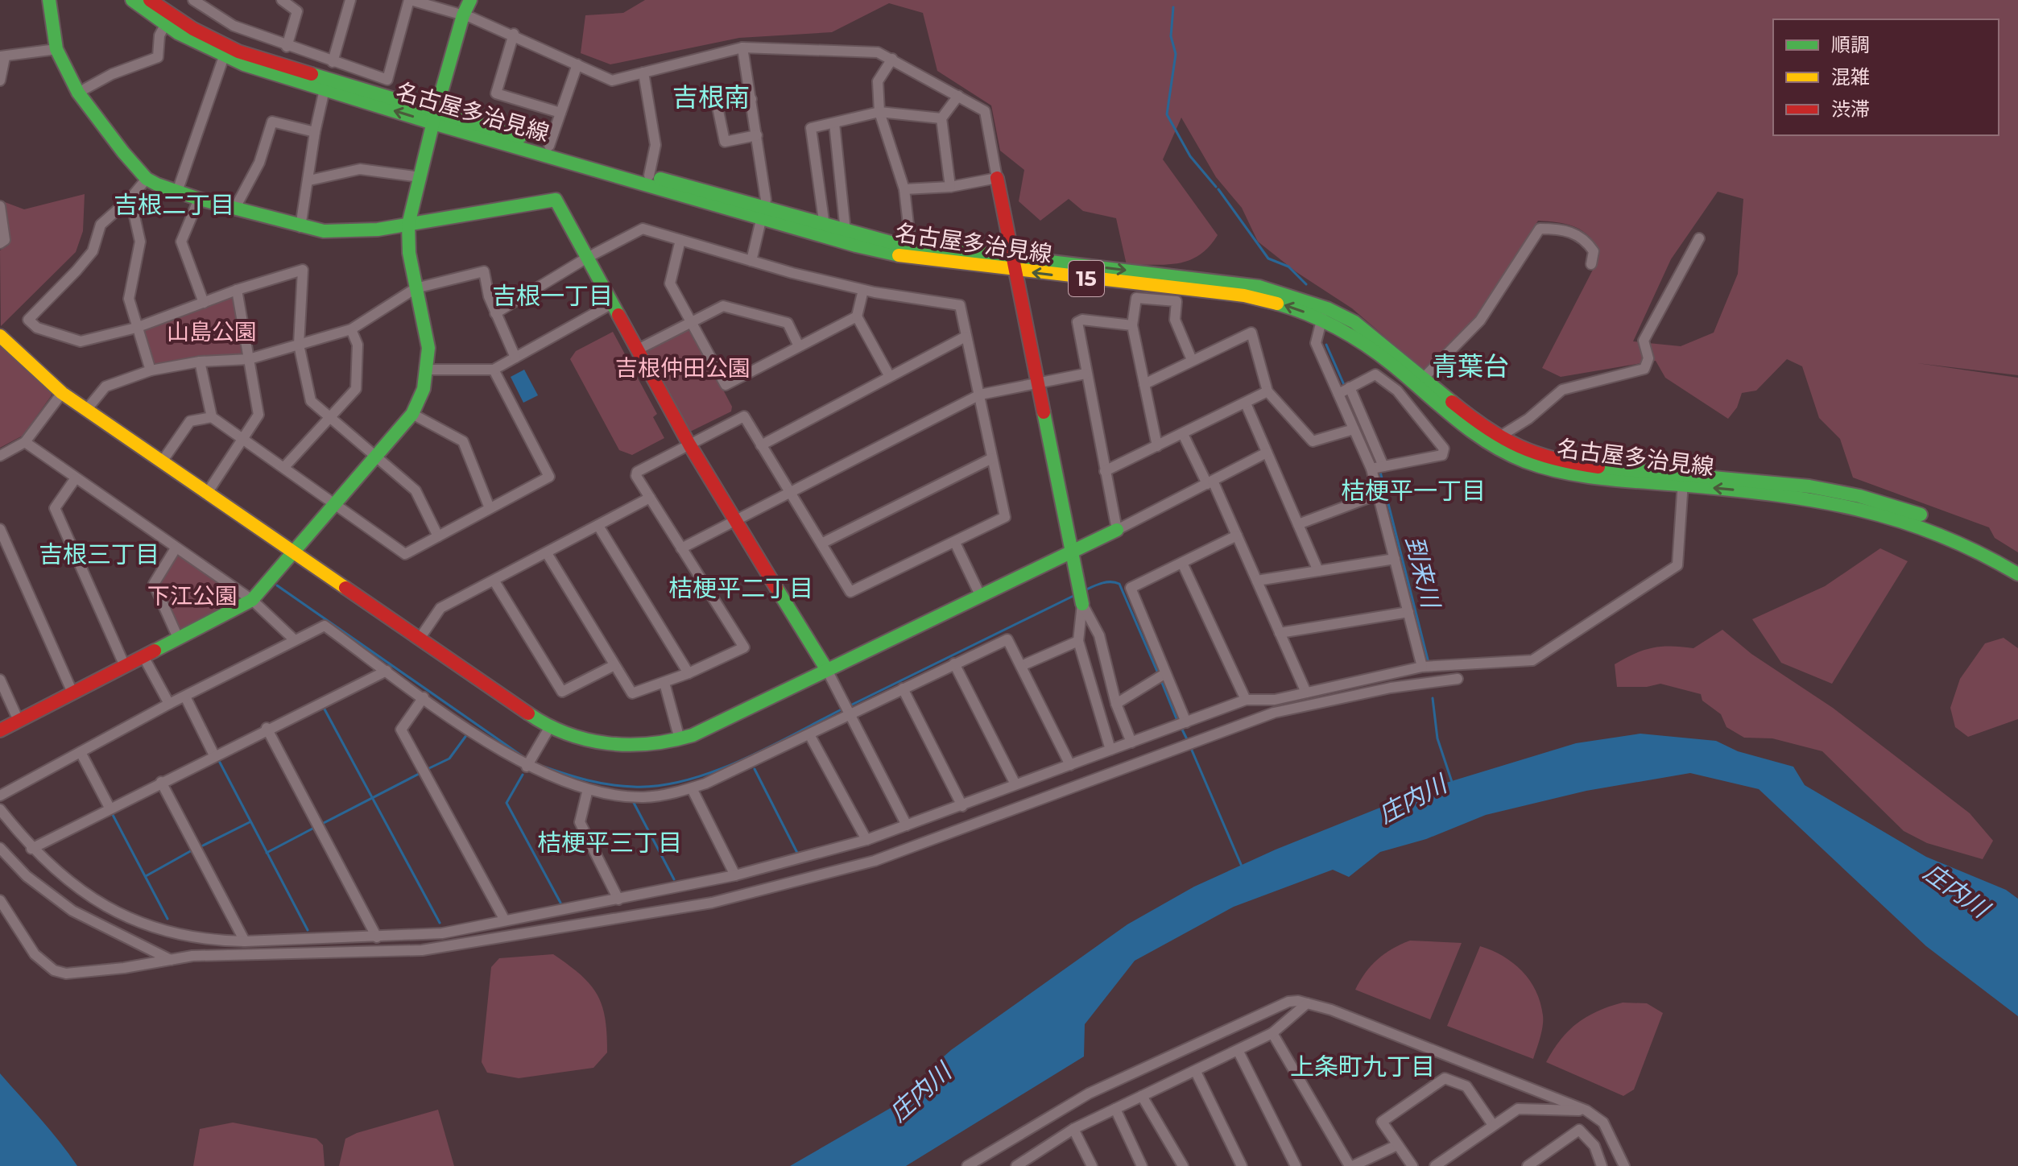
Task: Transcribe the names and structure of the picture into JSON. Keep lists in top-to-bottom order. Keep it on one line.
{"streets":{"street":["名古屋多治見線","15"]},"districts":["吉根南","吉根二丁目","吉根一丁目","青葉台","桔梗平一丁目","吉根三丁目","桔梗平二丁目","桔梗平三丁目","上条町九丁目"],"water":["到来川","庄内川"],"parks":["山島公園","吉根仲田公園","下江公園"],"legend":["順調","混雑","渋滞"]}
